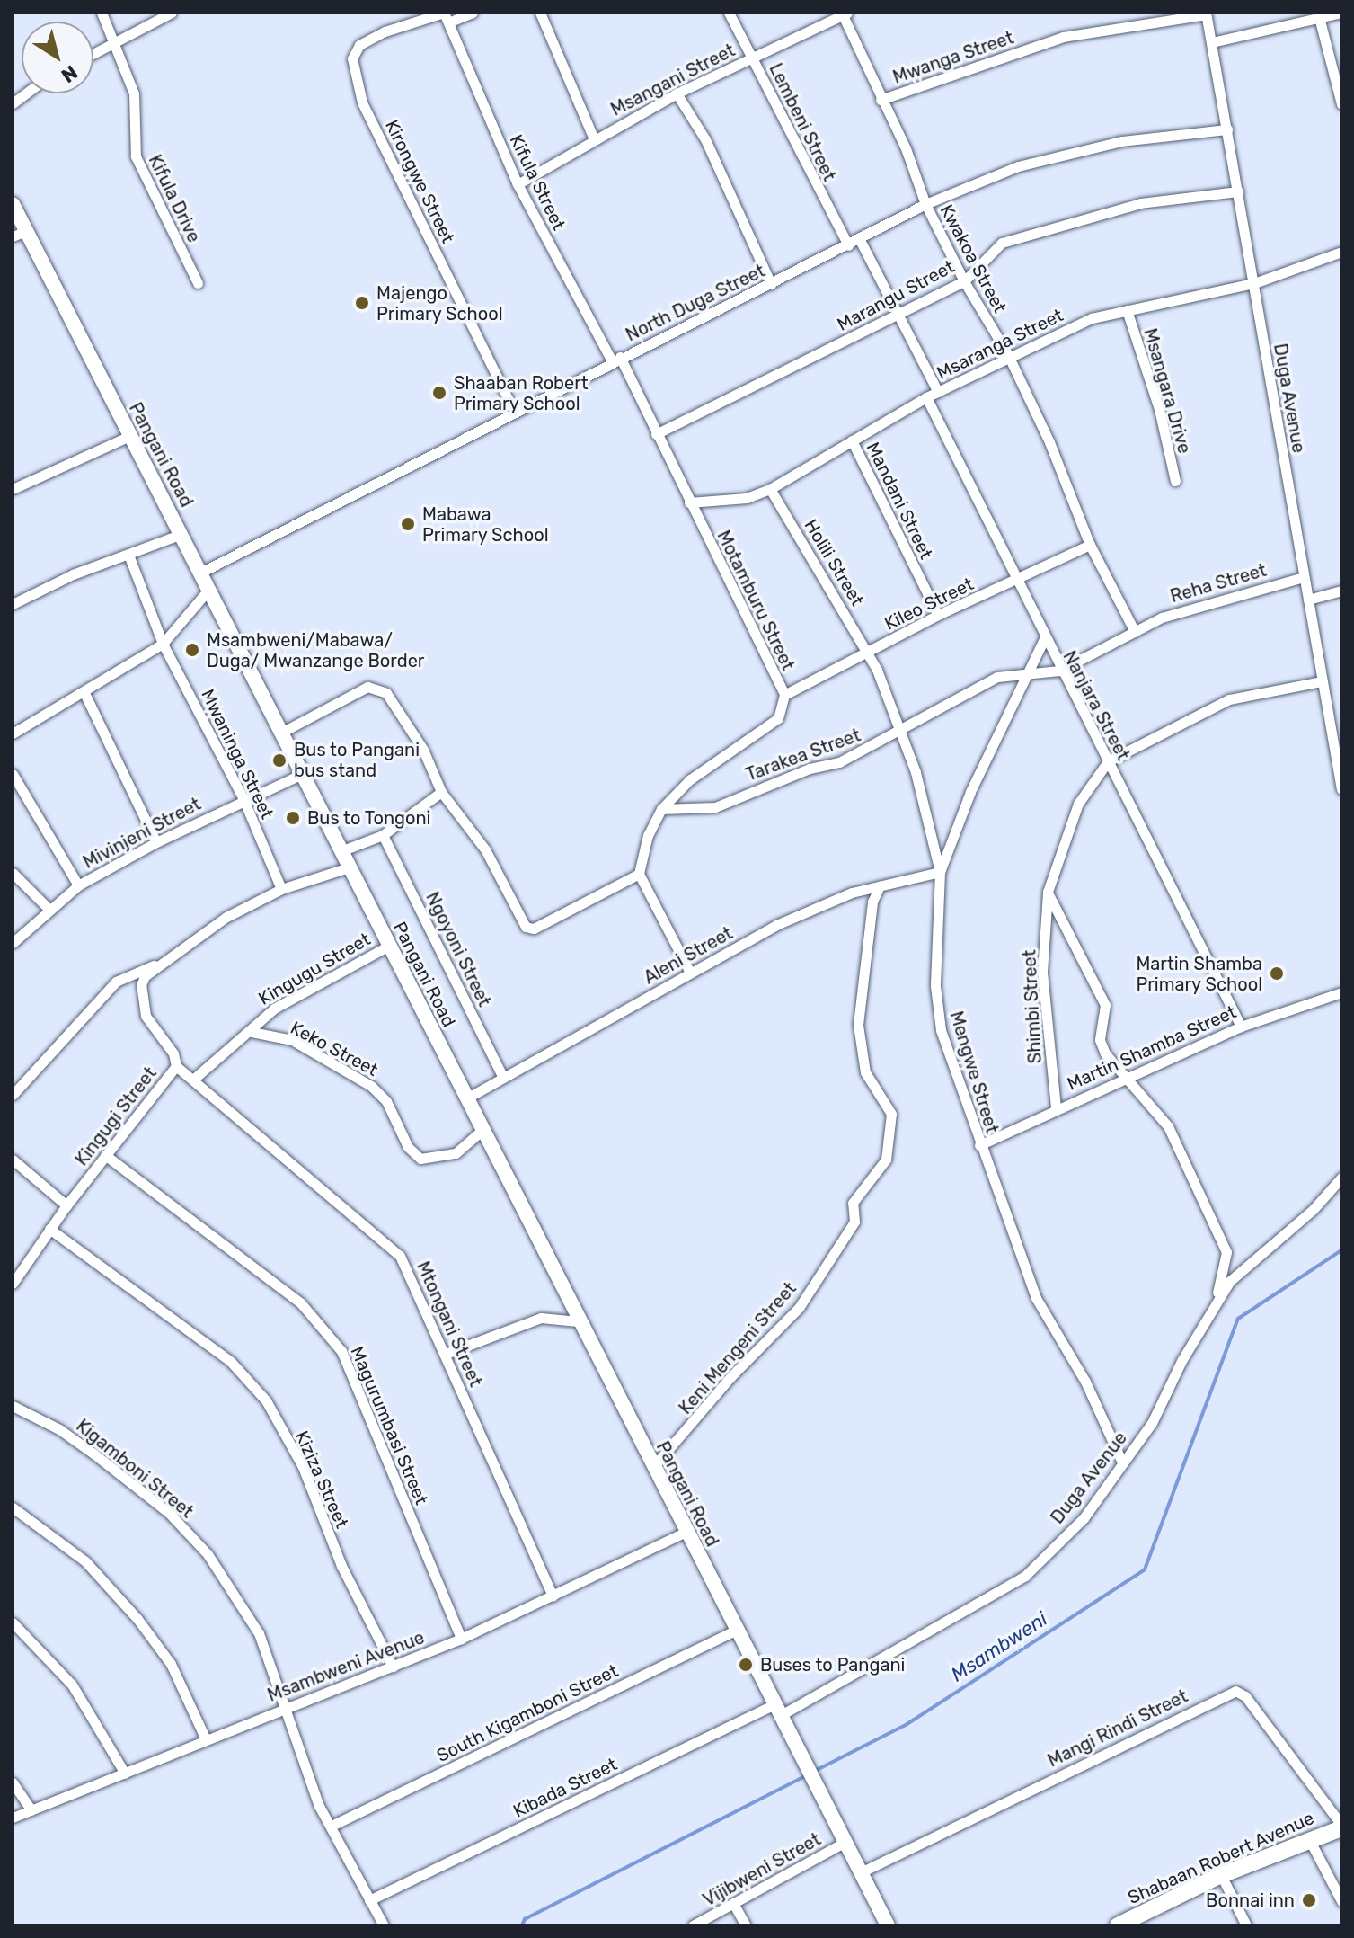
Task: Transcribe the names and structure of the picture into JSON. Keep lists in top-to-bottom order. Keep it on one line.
{"streets":{"main road":["Pangani Road","Shabaan Robert Avenue"],"street":["Mwanga Street","Msangani Street","Lembeni Street","Kirongwe Street","Kifula Street","Kifula Drive","Kwakoa Street","Marangu Street","North Duga Street","Msaranga Street","Msangara Drive","Duga Avenue","Mandani Street","Holili Street","Reha Street","Motamburu Street","Kileo Street","Nanjara Street","Mwaninga Street","Tarakea Street","Mivinjeni Street","Ngoyoni Street","Aleni Street","Kingugu Street","Shimbi Street","Martin Shamba Street","Keko Street","Mengwe Street","Kingugi Street","Mtongani Street","Keni Mengeni Street","Magurumbasi Street","Kigamboni Street","Kiziza Street","Msambweni Avenue","South Kigamboni Street","Mangi Rindi Street","Kibada Street","Vijibweni Street"]},"crossings":[["Mwanga Street","Kwakoa Street"],["Mwanga Street","Duga Avenue"],["Msangani Street","Lembeni Street"],["Msangani Street","Kifula Street"],["Msangani Street","Kwakoa Street"],["Lembeni Street","North Duga Street"],["Kirongwe Street","Kifula Street"],["Kirongwe Street","North Duga Street"],["Kifula Street","North Duga Street"],["Kifula Street","Motamburu Street"],["Kwakoa Street","Marangu Street"],["Kwakoa Street","North Duga Street"],["Kwakoa Street","Msaranga Street"],["Kwakoa Street","Reha Street"],["Kwakoa Street","Kileo Street"],["Marangu Street","Duga Avenue"],["Marangu Street","Motamburu Street"],["North Duga Street","Duga Avenue"],["North Duga Street","Pangani Road"],["North Duga Street","Motamburu Street"],["Msaranga Street","Msangara Drive"],["Msaranga Street","Duga Avenue"],["Msaranga Street","Mandani Street"],["Msaranga Street","Holili Street"],["Msaranga Street","Motamburu Street"],["Msaranga Street","Nanjara Street"],["Duga Avenue","Pangani Road"],["Duga Avenue","Reha Street"],["Duga Avenue","Shimbi Street"],["Duga Avenue","Mengwe Street"],["Duga Avenue","Kibada Street"],["Pangani Road","Mivinjeni Street"],["Pangani Road","Aleni Street"],["Pangani Road","Kingugu Street"],["Pangani Road","Keko Street"],["Pangani Road","Keni Mengeni Street"],["Pangani Road","Msambweni Avenue"],["Pangani Road","South Kigamboni Street"],["Pangani Road","Mangi Rindi Street"],["Pangani Road","Kibada Street"],["Pangani Road","Vijibweni Street"],["Mandani Street","Kileo Street"],["Holili Street","Kileo Street"],["Holili Street","Tarakea Street"],["Holili Street","Aleni Street"],["Holili Street","Mengwe Street"],["Reha Street","Nanjara Street"],["Reha Street","Tarakea Street"],["Reha Street","Mengwe Street"],["Motamburu Street","Kileo Street"],["Motamburu Street","Tarakea Street"],["Kileo Street","Nanjara Street"],["Nanjara Street","Shimbi Street"],["Nanjara Street","Martin Shamba Street"],["Nanjara Street","Mengwe Street"],["Mwaninga Street","Mivinjeni Street"],["Tarakea Street","Mengwe Street"],["Ngoyoni Street","Aleni Street"],["Aleni Street","Mengwe Street"],["Aleni Street","Keni Mengeni Street"],["Kingugu Street","Keko Street"],["Kingugu Street","Mtongani Street"],["Shimbi Street","Martin Shamba Street"],["Martin Shamba Street","Mengwe Street"],["Kingugi Street","Mtongani Street"],["Kingugi Street","Magurumbasi Street"],["Kingugi Street","Kiziza Street"],["Mtongani Street","Msambweni Avenue"],["Magurumbasi Street","Msambweni Avenue"],["Kigamboni Street","Msambweni Avenue"],["Kigamboni Street","South Kigamboni Street"],["Kigamboni Street","Kibada Street"],["Kiziza Street","Msambweni Avenue"],["Mangi Rindi Street","Shabaan Robert Avenue"]],"water":["Msambweni"],"places":["Majengo Primary School","Shaaban Robert Primary School","Mabawa Primary School","Msambweni/Mabawa/ Duga/ Mwanzange Border","Bus to Pangani bus stand","Bus to Tongoni","Martin Shamba Primary School","Buses to Pangani","Bonnai inn"],"north":"bottom right"}
